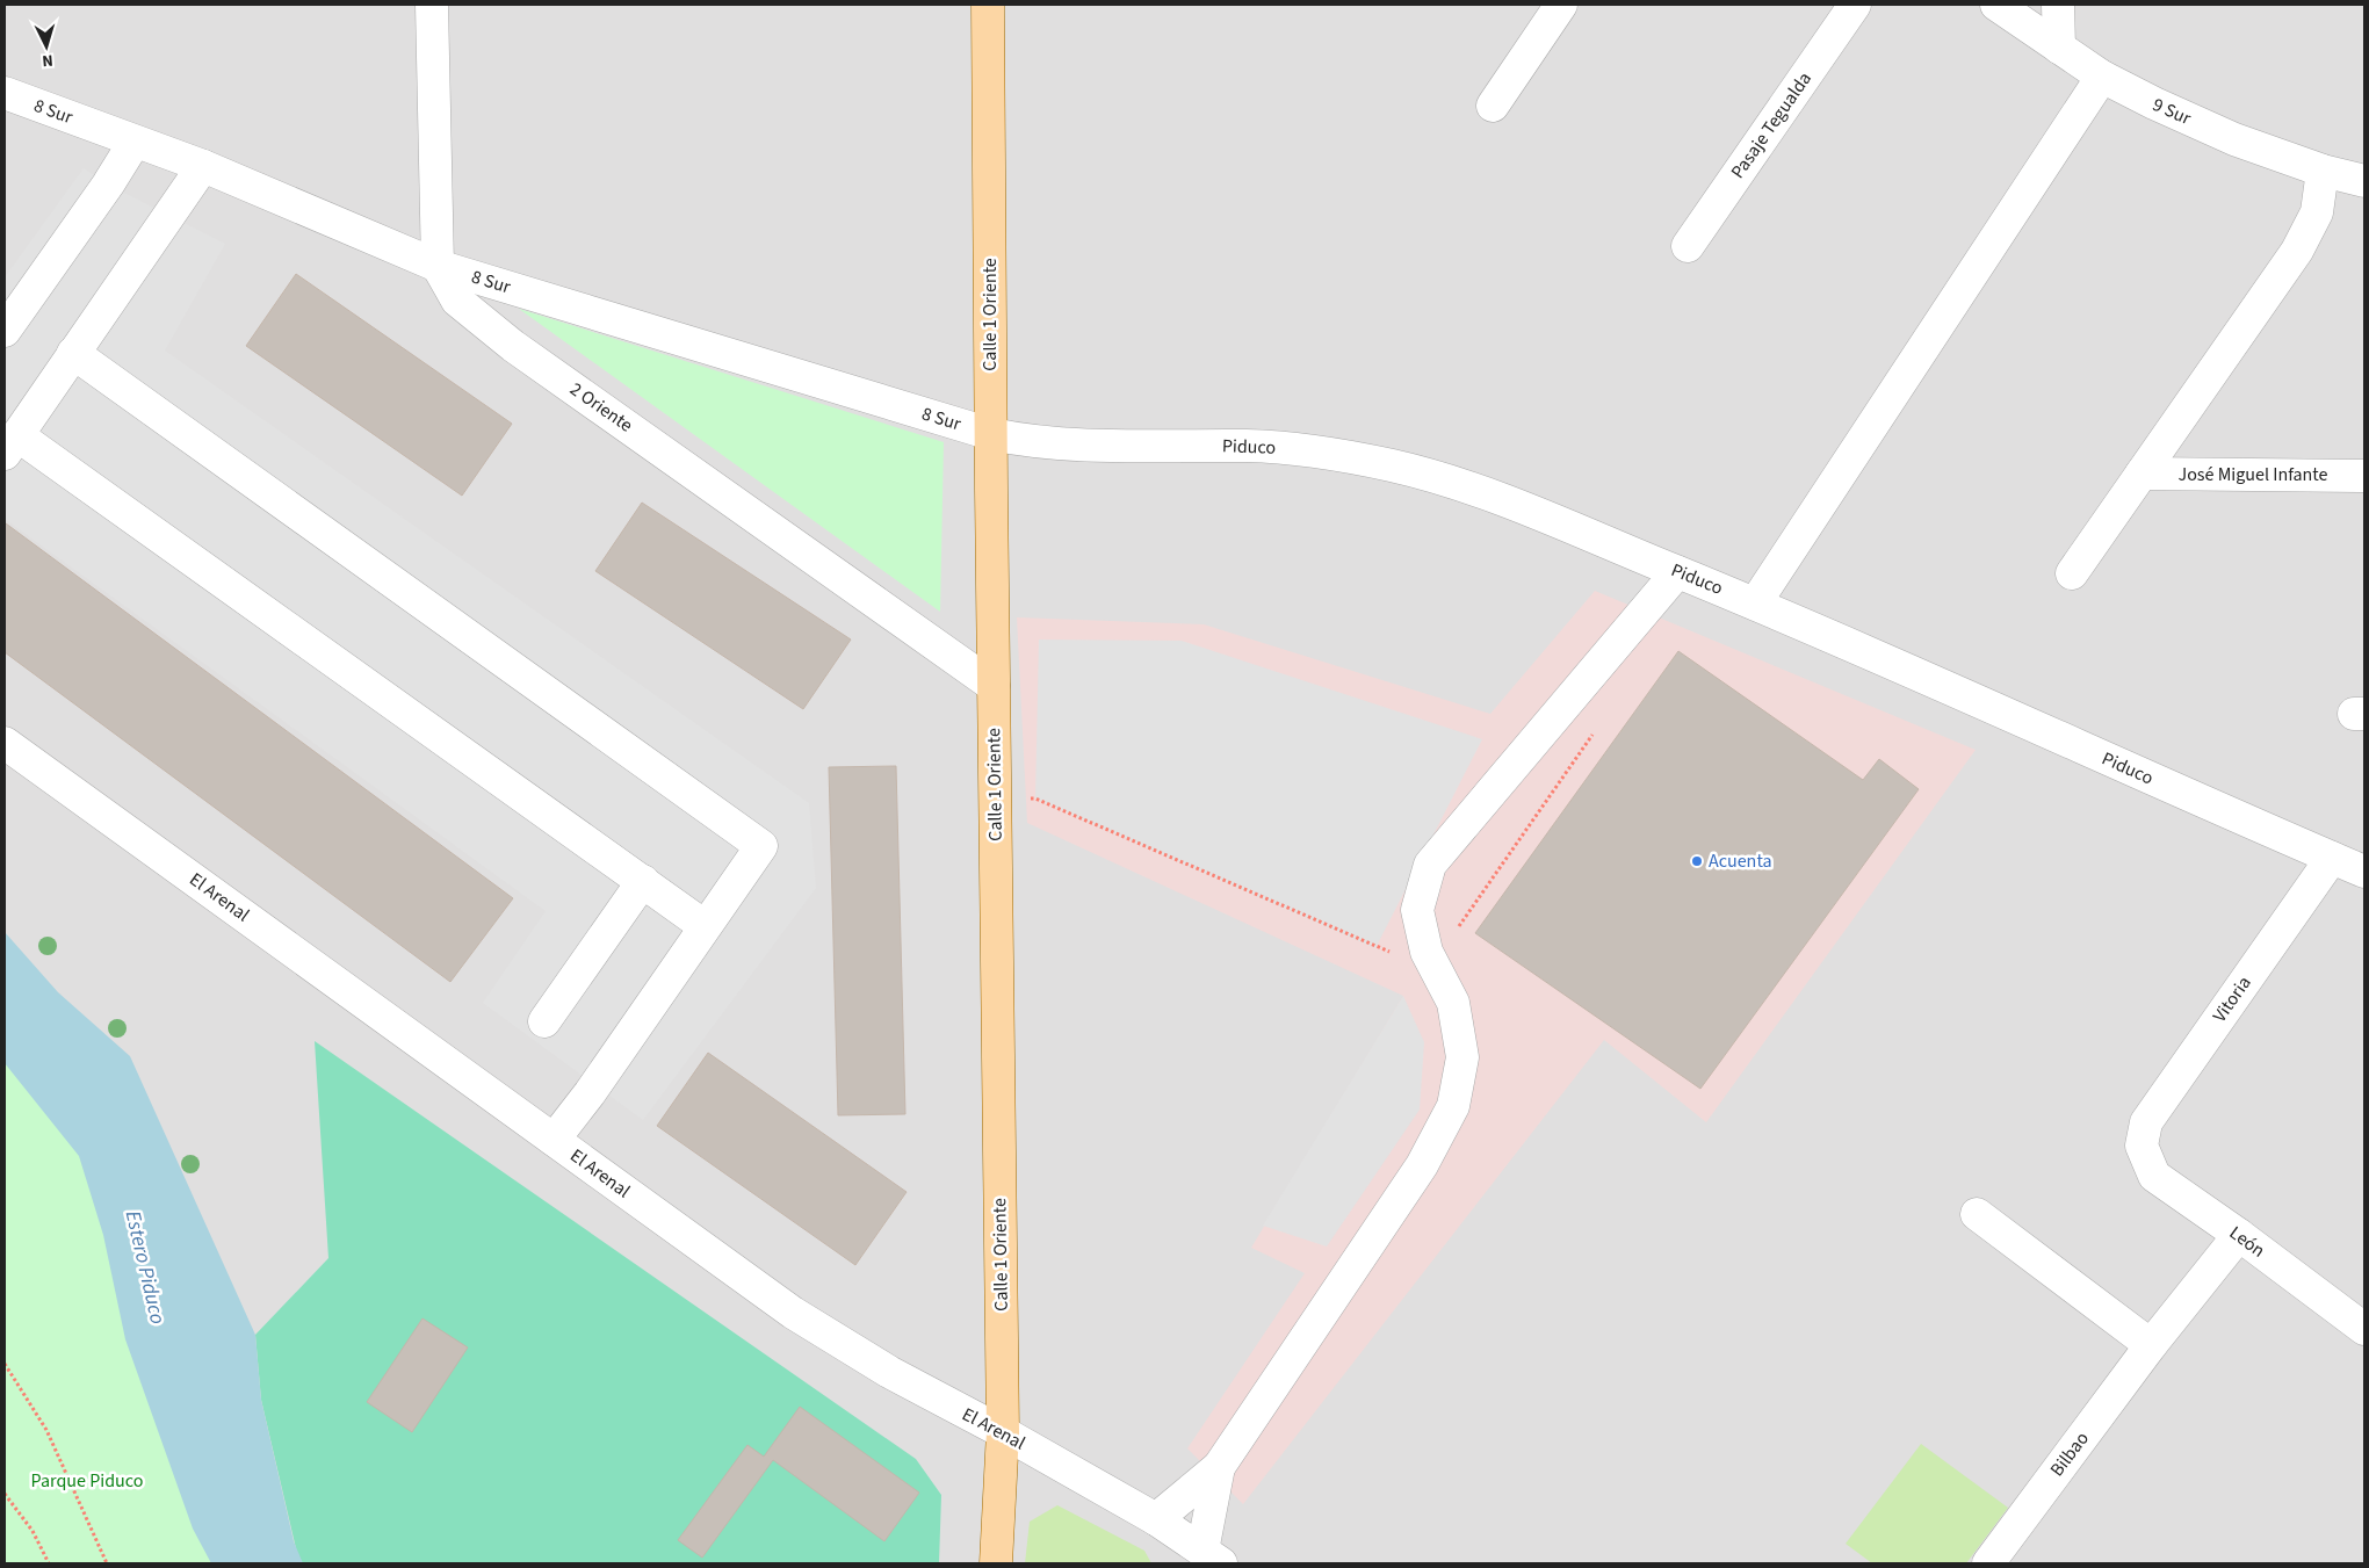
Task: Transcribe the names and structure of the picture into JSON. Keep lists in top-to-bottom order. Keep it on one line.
{"streets":{"main road":["Calle 1 Oriente"],"street":["8 Sur","9 Sur","Pasaje Tegualda","2 Oriente","Piduco","José Miguel Infante","El Arenal","Vitoria","León","Bilbao"]},"crossings":[["8 Sur","Calle 1 Oriente"],["8 Sur","2 Oriente"],["8 Sur","Piduco"],["Calle 1 Oriente","2 Oriente"],["Calle 1 Oriente","Piduco"],["Calle 1 Oriente","El Arenal"],["Piduco","Vitoria"],["Vitoria","León"],["León","Bilbao"]],"water":["Estero Piduco"],"parks":["Parque Piduco"],"places":["Acuenta"],"north":"bottom"}
